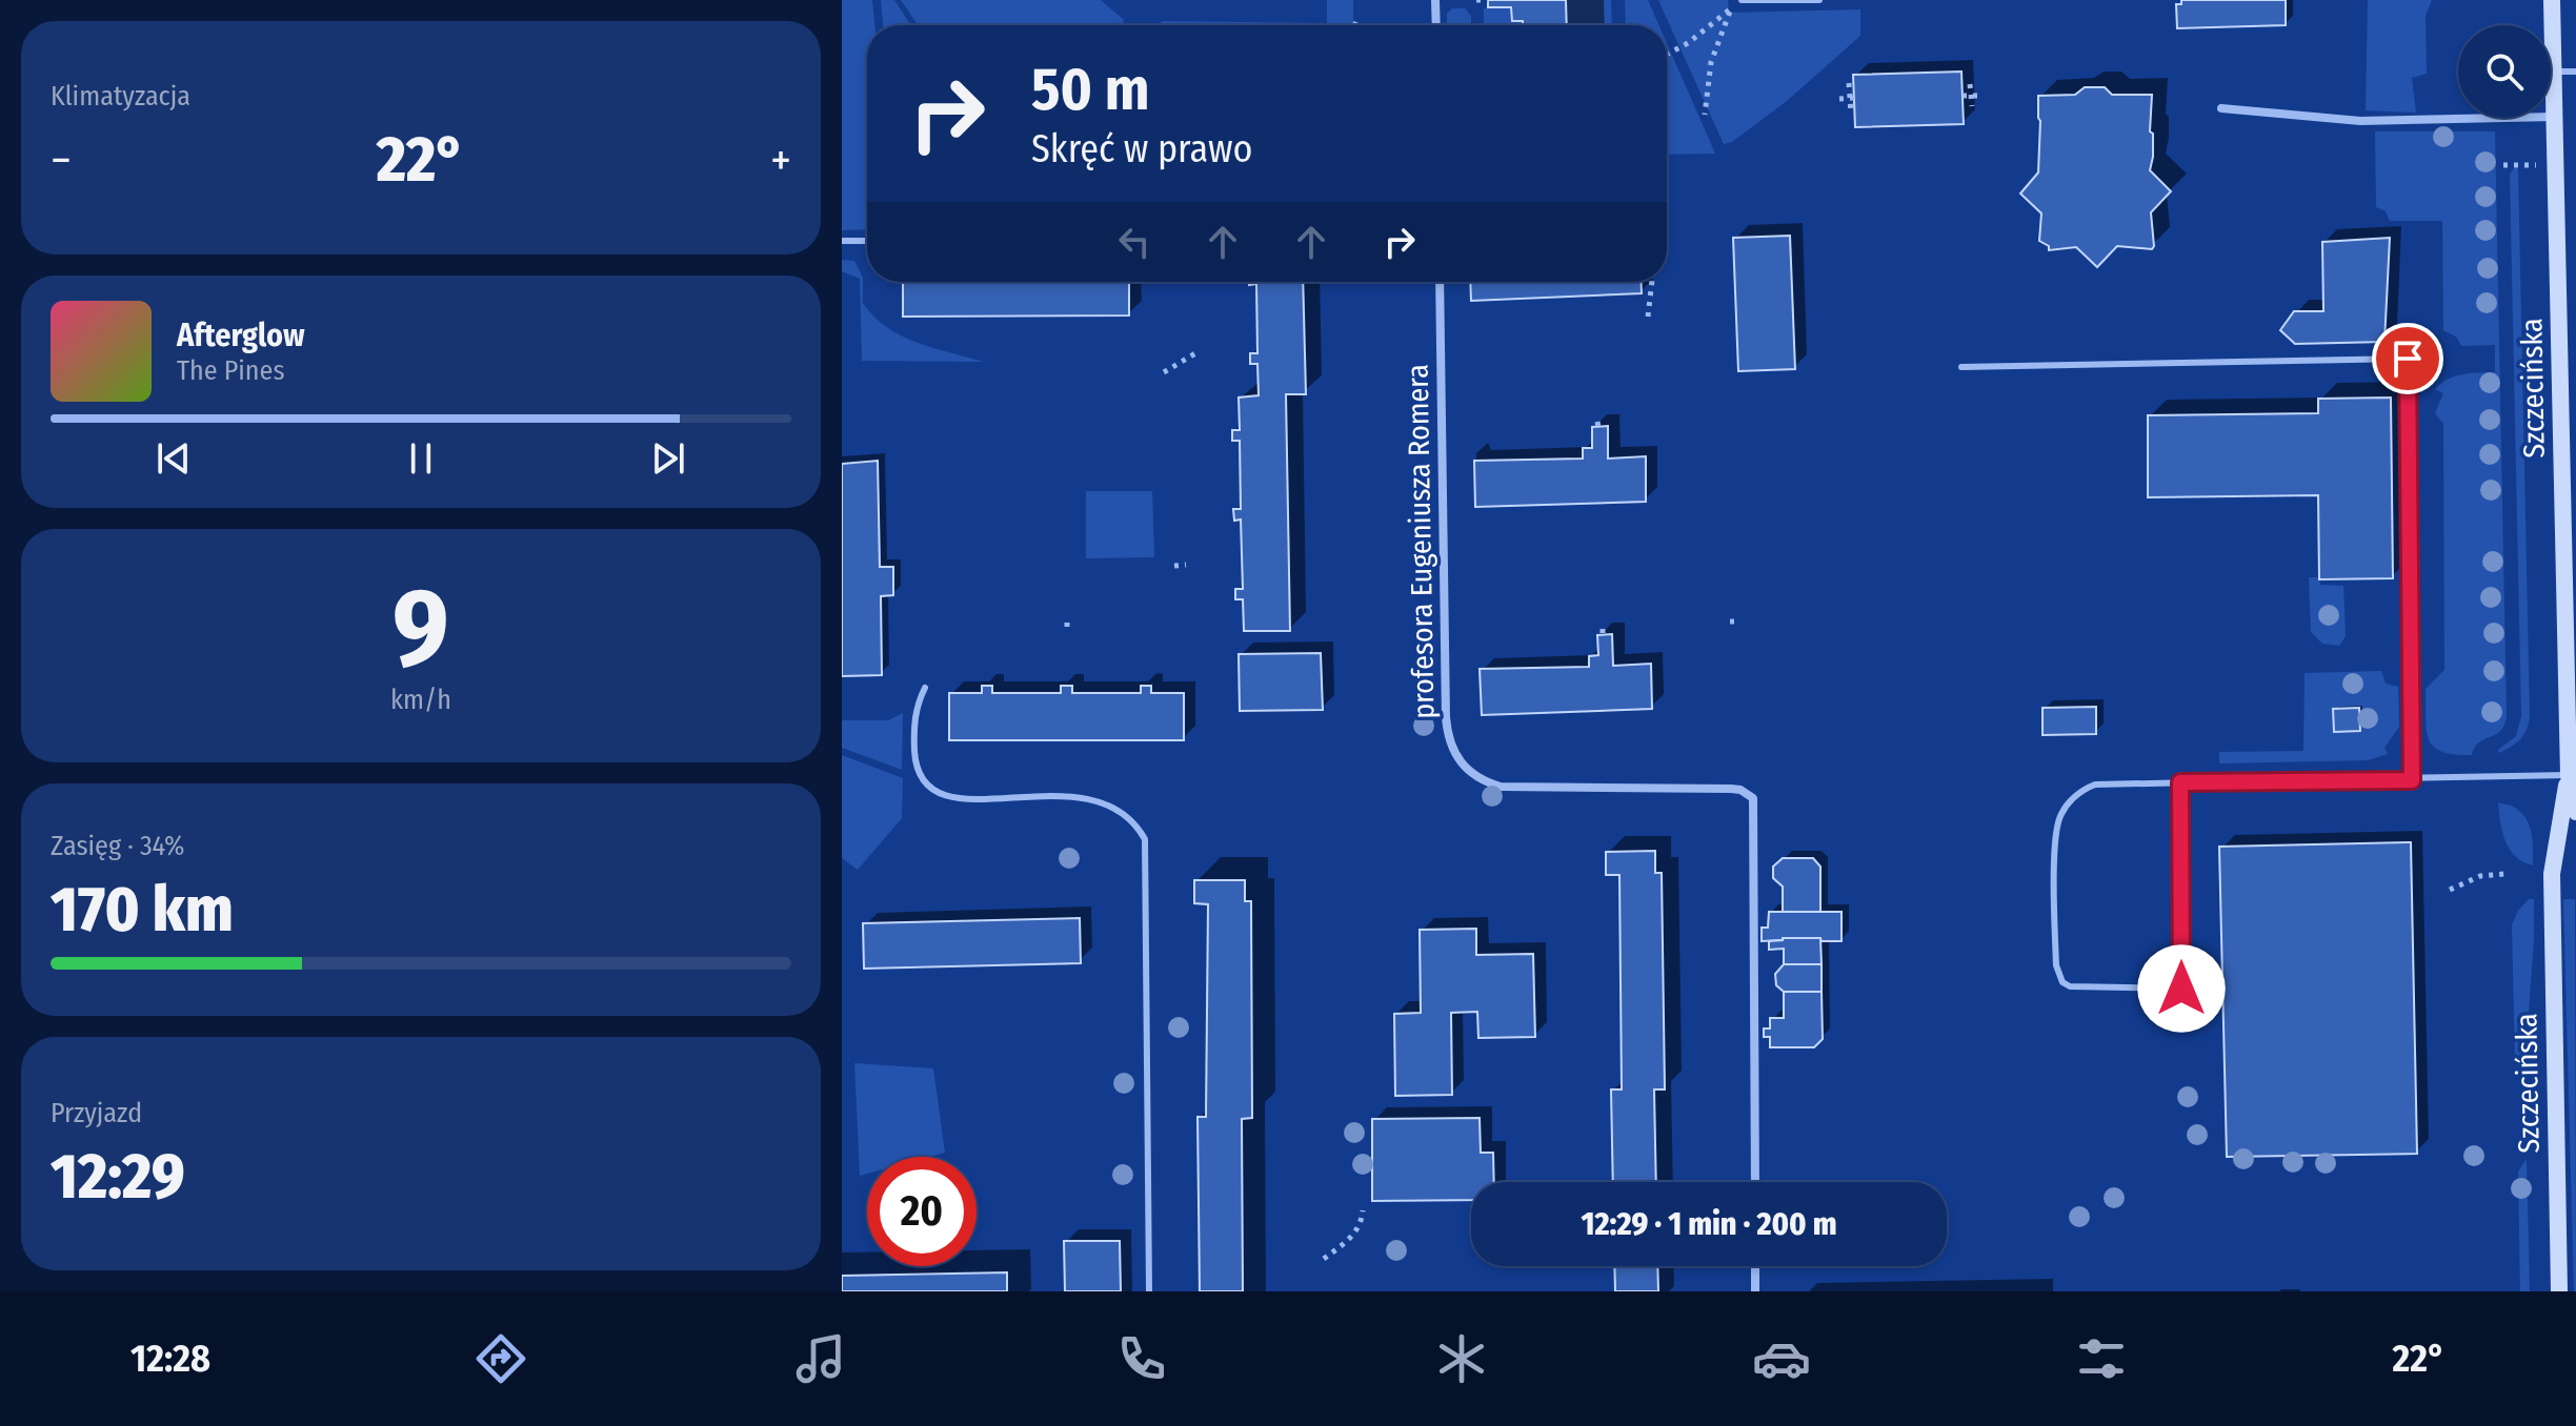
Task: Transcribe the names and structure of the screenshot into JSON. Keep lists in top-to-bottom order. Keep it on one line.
{"streets":{"main road":["Szczecińska"],"street":["profesora Eugeniusza Romera"]},"page":{"tile":["Klimatyzacja",["9","km/h"],["Zasięg · 34%","170 km"],["Przyjazd","12:29"]],"turn":["50 m","Skręć w prawo"],"heat":["−","22°","+"],"song":["Afterglow","The Pines"],"limit":"20","trip":"12:29 · 1 min · 200 m","tabs":["12:28","22°"]}}
